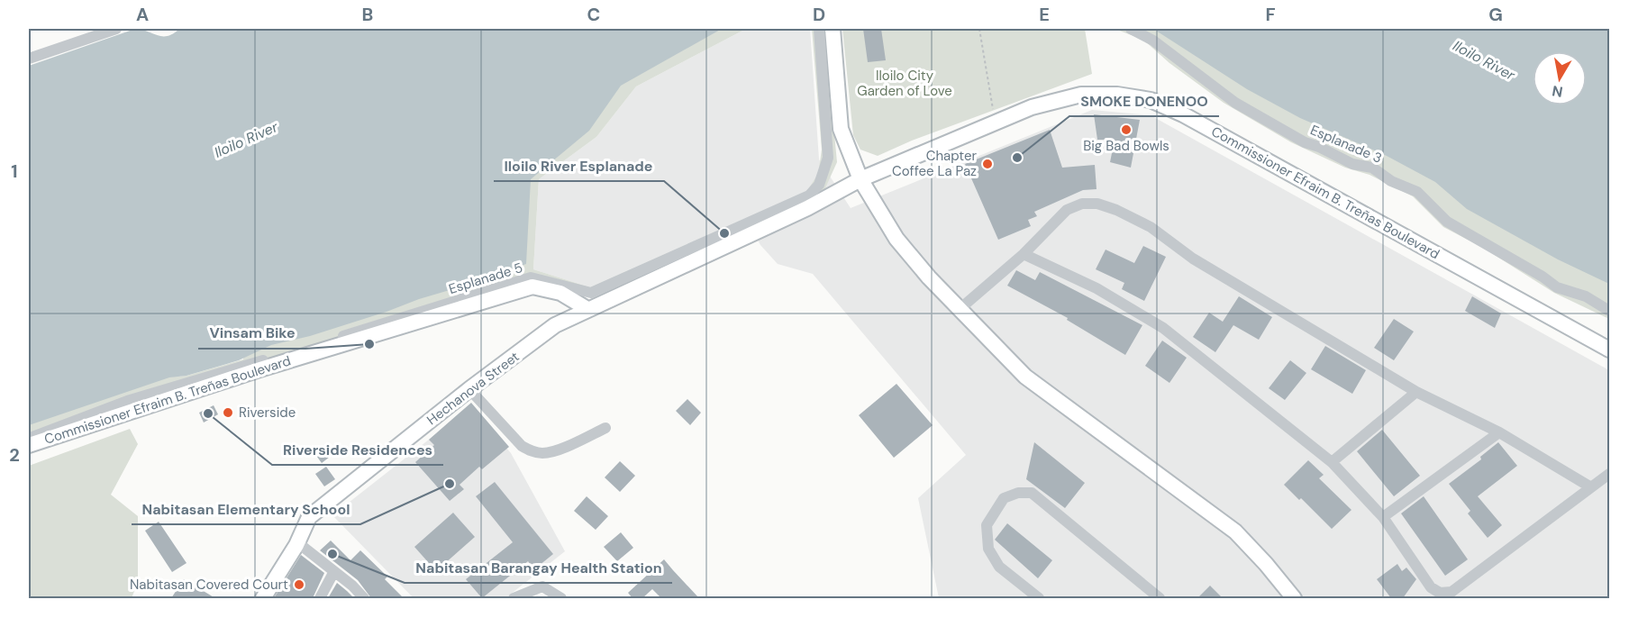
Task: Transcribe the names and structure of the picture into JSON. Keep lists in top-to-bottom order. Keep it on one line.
{"streets":{"main road":["Commissioner Efraim B. Treñas Boulevard","Hechanova Street"],"street":["Esplanade 3","Esplanade 5"]},"crossings":[["Commissioner Efraim B. Treñas Boulevard","Hechanova Street"]],"water":["Iloilo River"],"parks":["Iloilo City Garden of Love"],"places":["Big Bad Bowls","SMOKE DONENOO","Chapter Coffee La Paz","Iloilo River Esplanade","Vinsam Bike","Riverside","Riverside Residences","Nabitasan Elementary School","Nabitasan Barangay Health Station","Nabitasan Covered Court"],"north":"bottom","grid":{"columns":["A","B","C","D","E","F","G"],"rows":["1","2"]}}
